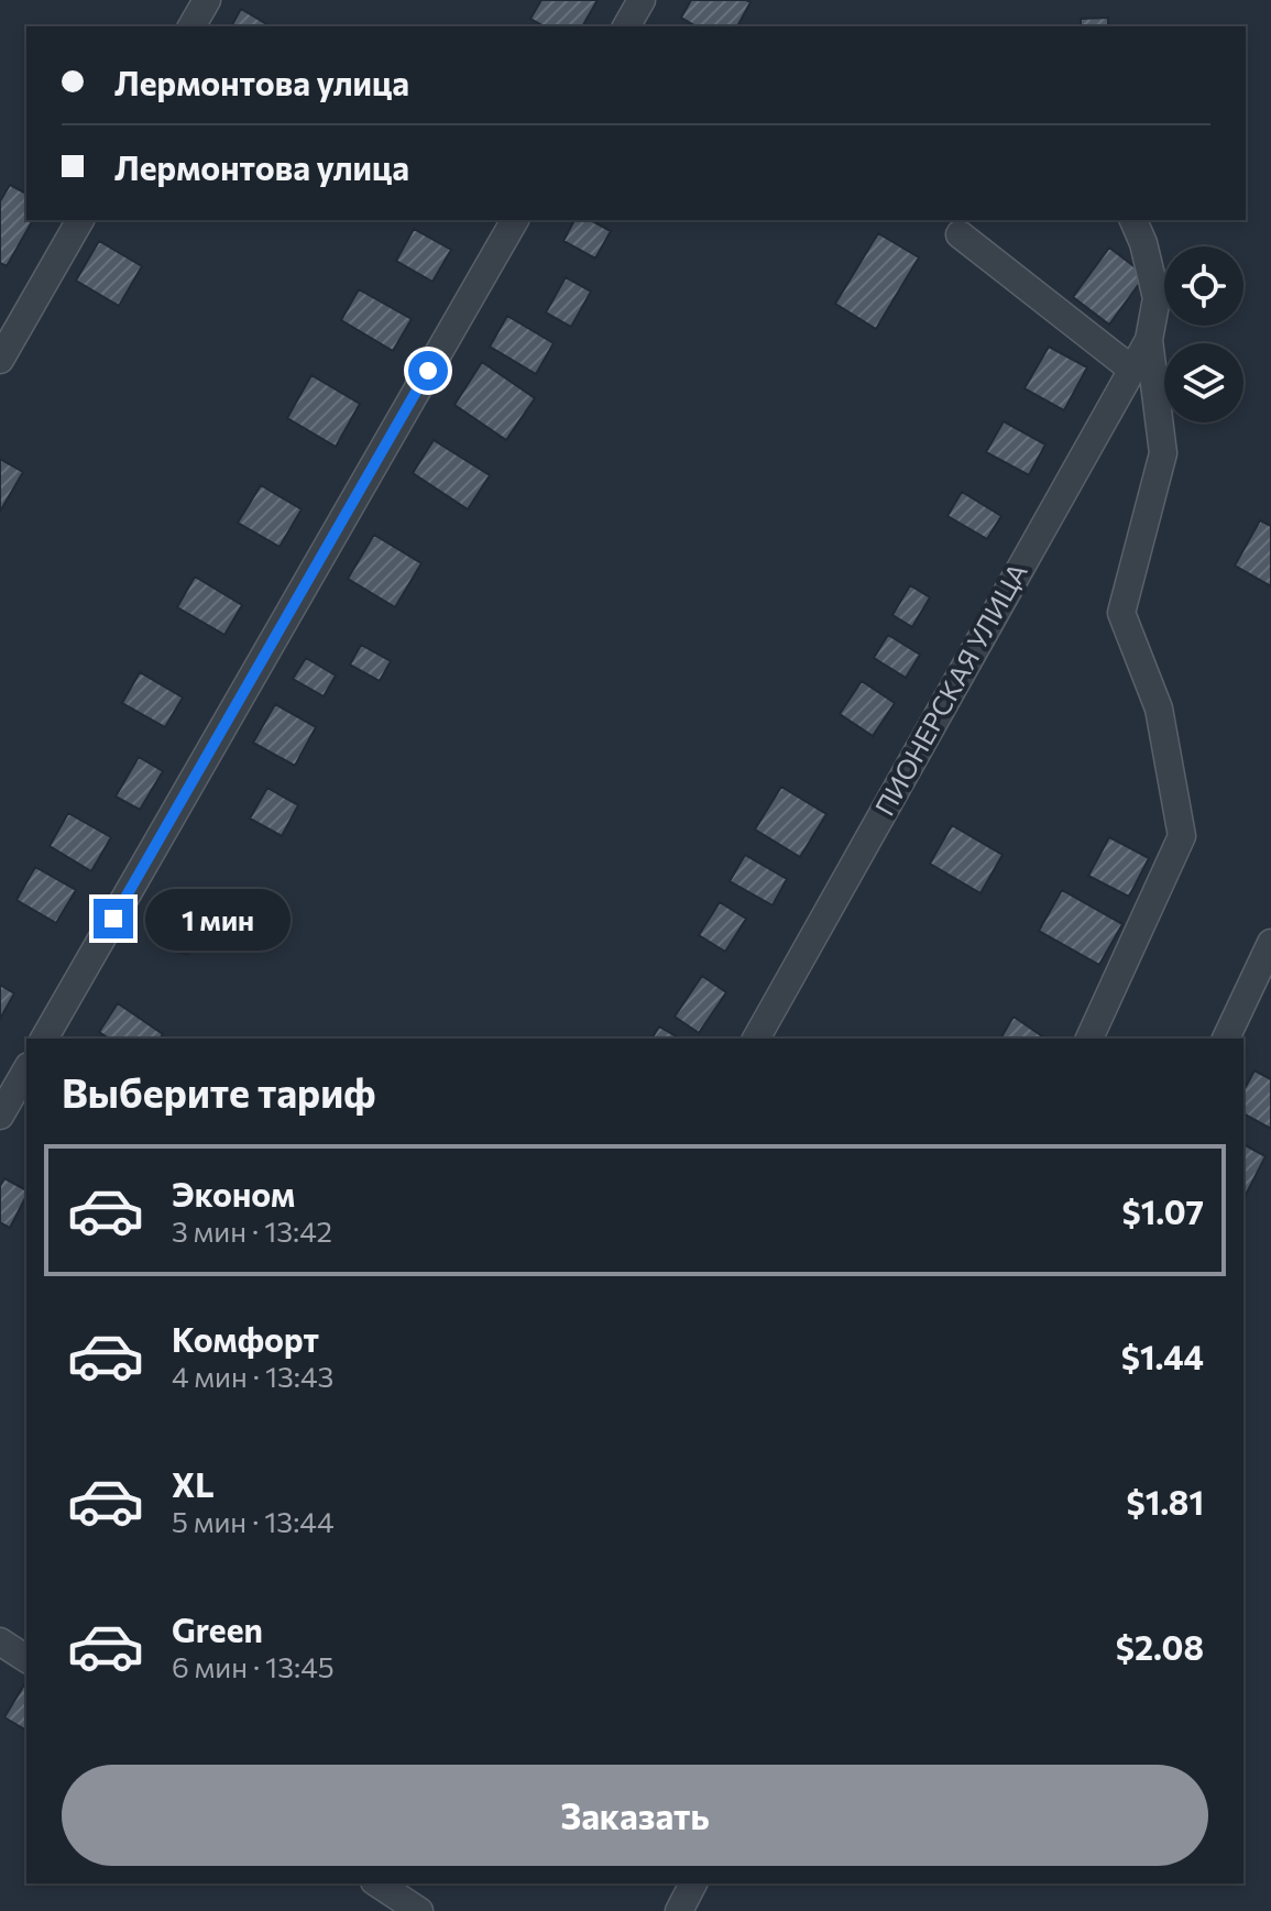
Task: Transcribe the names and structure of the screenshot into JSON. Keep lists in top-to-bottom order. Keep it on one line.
{"streets":{"street":["ПИОНЕРСКАЯ УЛИЦА"]},"page":{"banner":["Лермонтова улица","Лермонтова улица"],"bubble":"1 мин","heading":"Выберите тариф","list":[{"name":"Эконом","note":"3 мин · 13:42","value":"$1.07"},{"name":"Комфорт","note":"4 мин · 13:43","value":"$1.44"},{"name":"XL","note":"5 мин · 13:44","value":"$1.81"},{"name":"Green","note":"6 мин · 13:45","value":"$2.08"}],"buttons":"Заказать"}}
